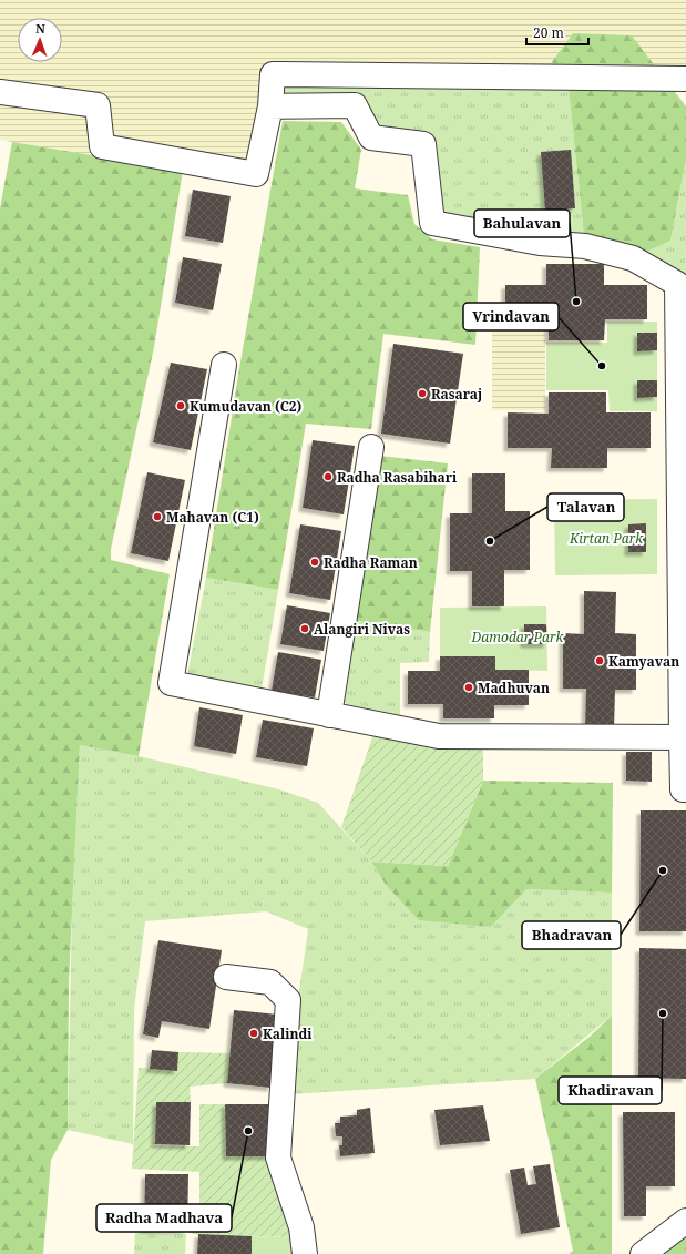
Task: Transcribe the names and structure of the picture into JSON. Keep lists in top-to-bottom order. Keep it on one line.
{"parks":["Kirtan Park","Damodar Park"],"places":["Bahulavan","Vrindavan","Rasaraj","Kumudavan (C2)","Radha Rasabihari","Mahavan (C1)","Talavan","Radha Raman","Alangiri Nivas","Kamyavan","Madhuvan","Bhadravan","Khadiravan","Kalindi","Radha Madhava"],"scale_bar":"20 m","north":"top"}
